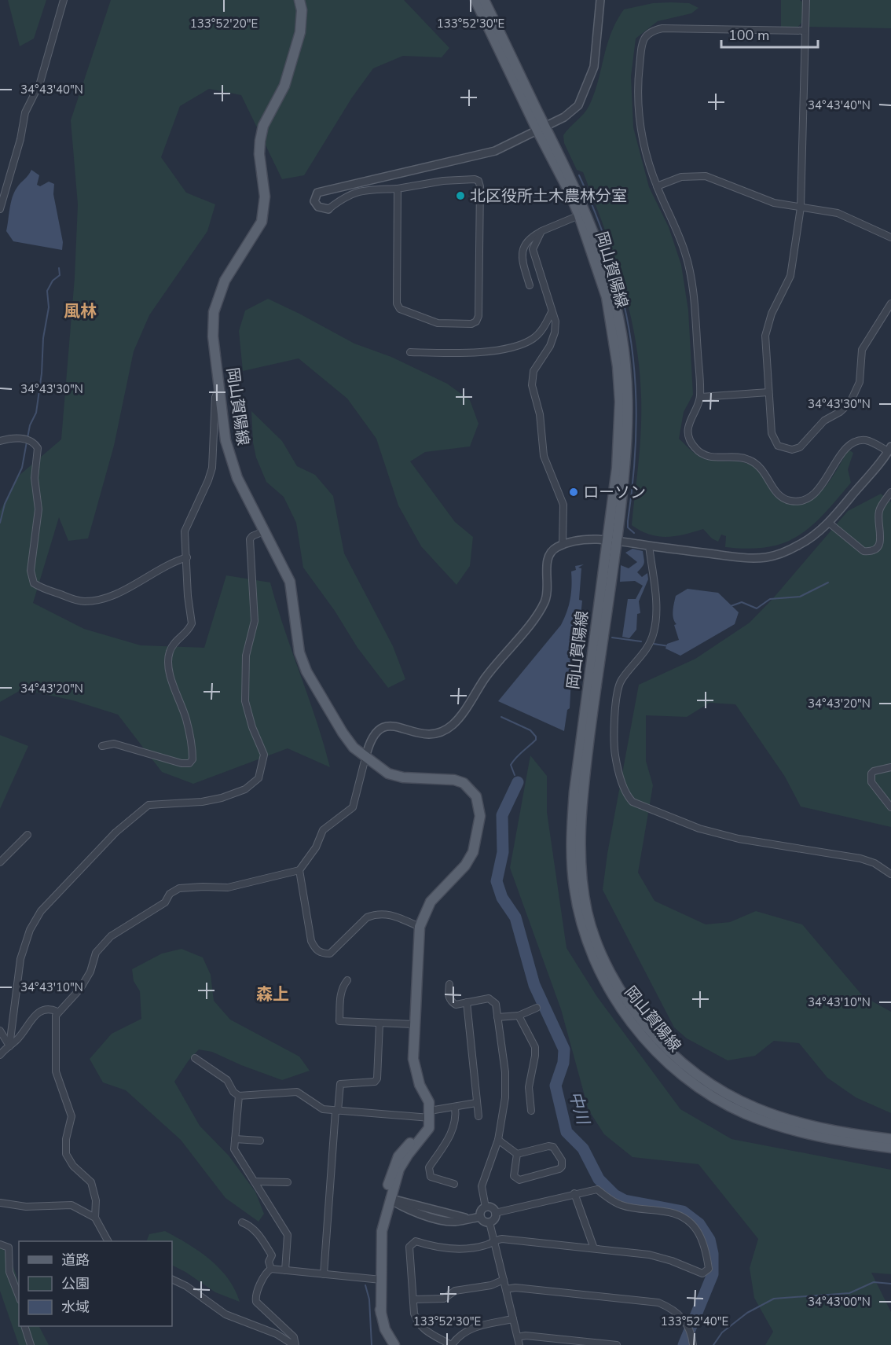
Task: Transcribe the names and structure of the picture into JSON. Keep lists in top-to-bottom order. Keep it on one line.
{"streets":{"main road":["岡山賀陽線"]},"districts":["風林","森上"],"water":["中川"],"places":["北区役所土木農林分室","ローソン"],"legend":["道路","公園","水域"],"scale_bar":"100 m","coordinates":["133°52'20\"E","133°52'30\"E","34°43'40\"N","34°43'30\"N","34°43'20\"N","34°43'10\"N","34°43'00\"N","133°52'40\"E"]}
